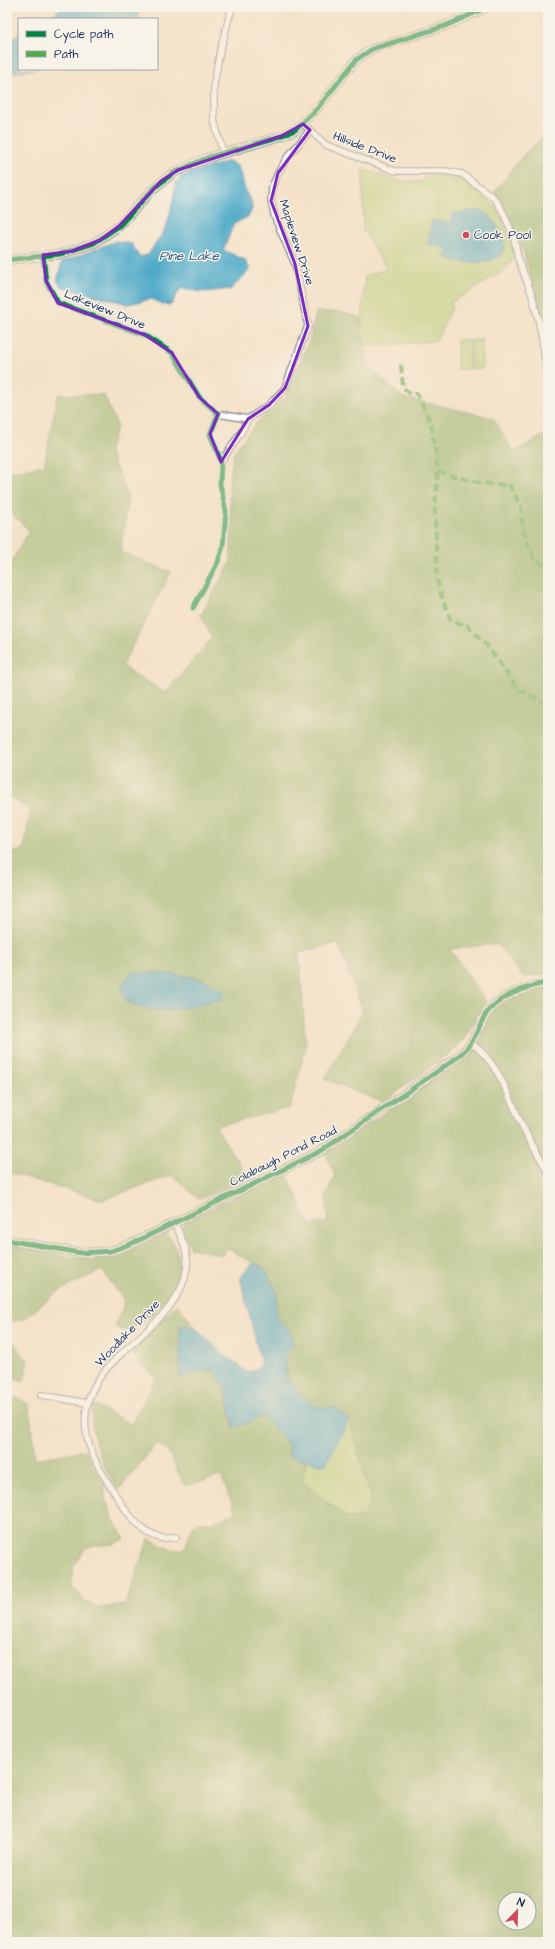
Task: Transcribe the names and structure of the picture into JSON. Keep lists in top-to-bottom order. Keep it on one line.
{"streets":{"street":["Hillside Drive","Mapleview Drive","Lakeview Drive","Colabaugh Pond Road","Woodlake Drive"]},"crossings":[["Hillside Drive","Mapleview Drive"],["Colabaugh Pond Road","Woodlake Drive"]],"water":["Pine Lake"],"places":["Cook Pool"],"legend":["Cycle path","Path"],"north":"top right"}
